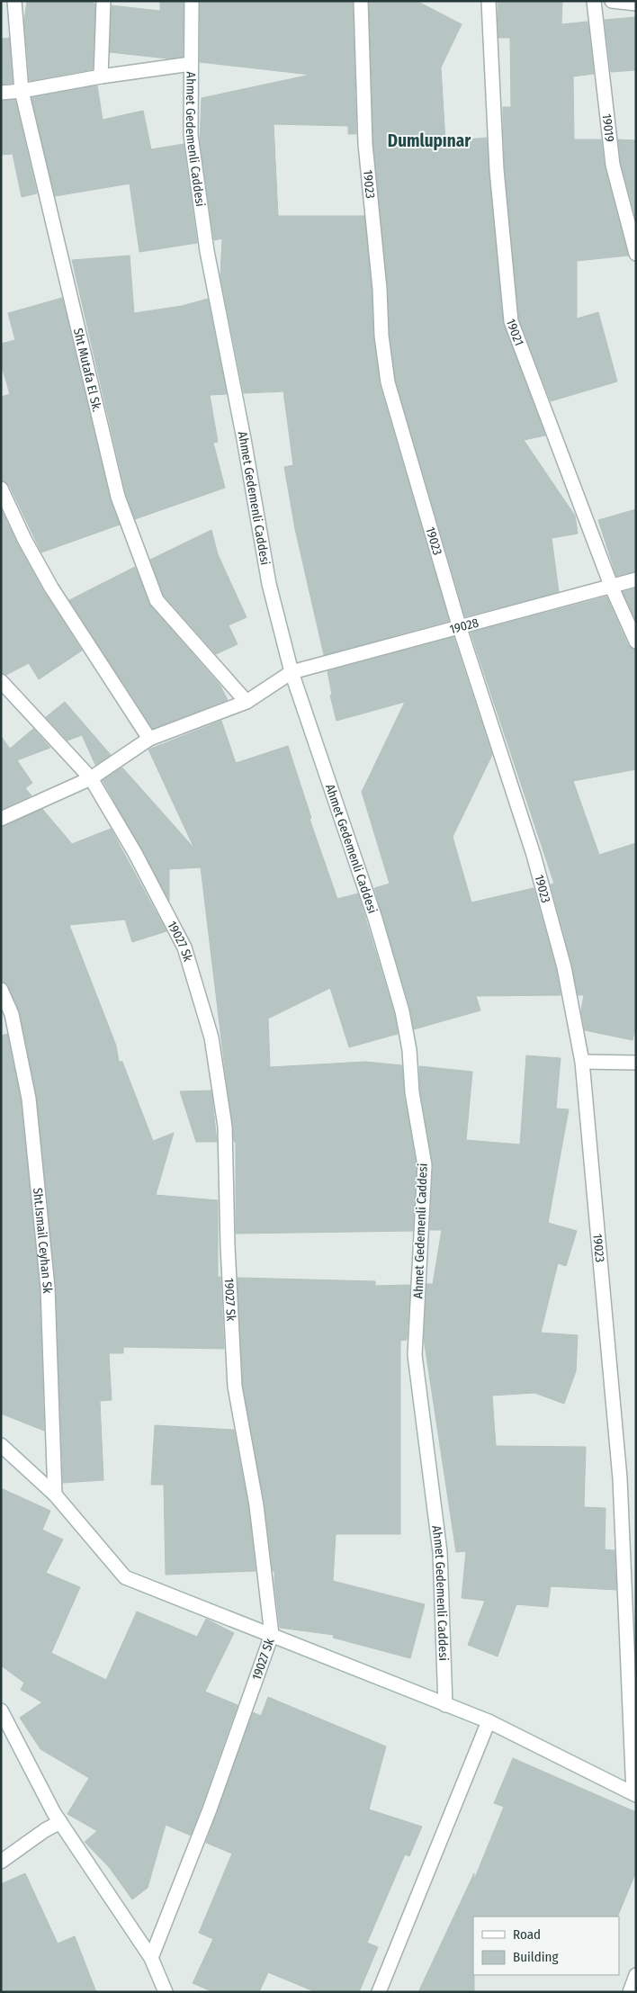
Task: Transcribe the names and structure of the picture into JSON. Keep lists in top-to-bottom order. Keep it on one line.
{"streets":{"street":["19019","Ahmet Gedemenli Caddesi","19023","19021","Sht Mutafa El Sk.","19028","19027 Sk","Sht.Ismail Ceyhan Sk"]},"crossings":[["Ahmet Gedemenli Caddesi","19028"],["19023","19028"],["19021","19028"],["Sht Mutafa El Sk.","19028"],["19028","19027 Sk"]],"districts":["Dumlupınar"],"legend":["Road","Building"]}
